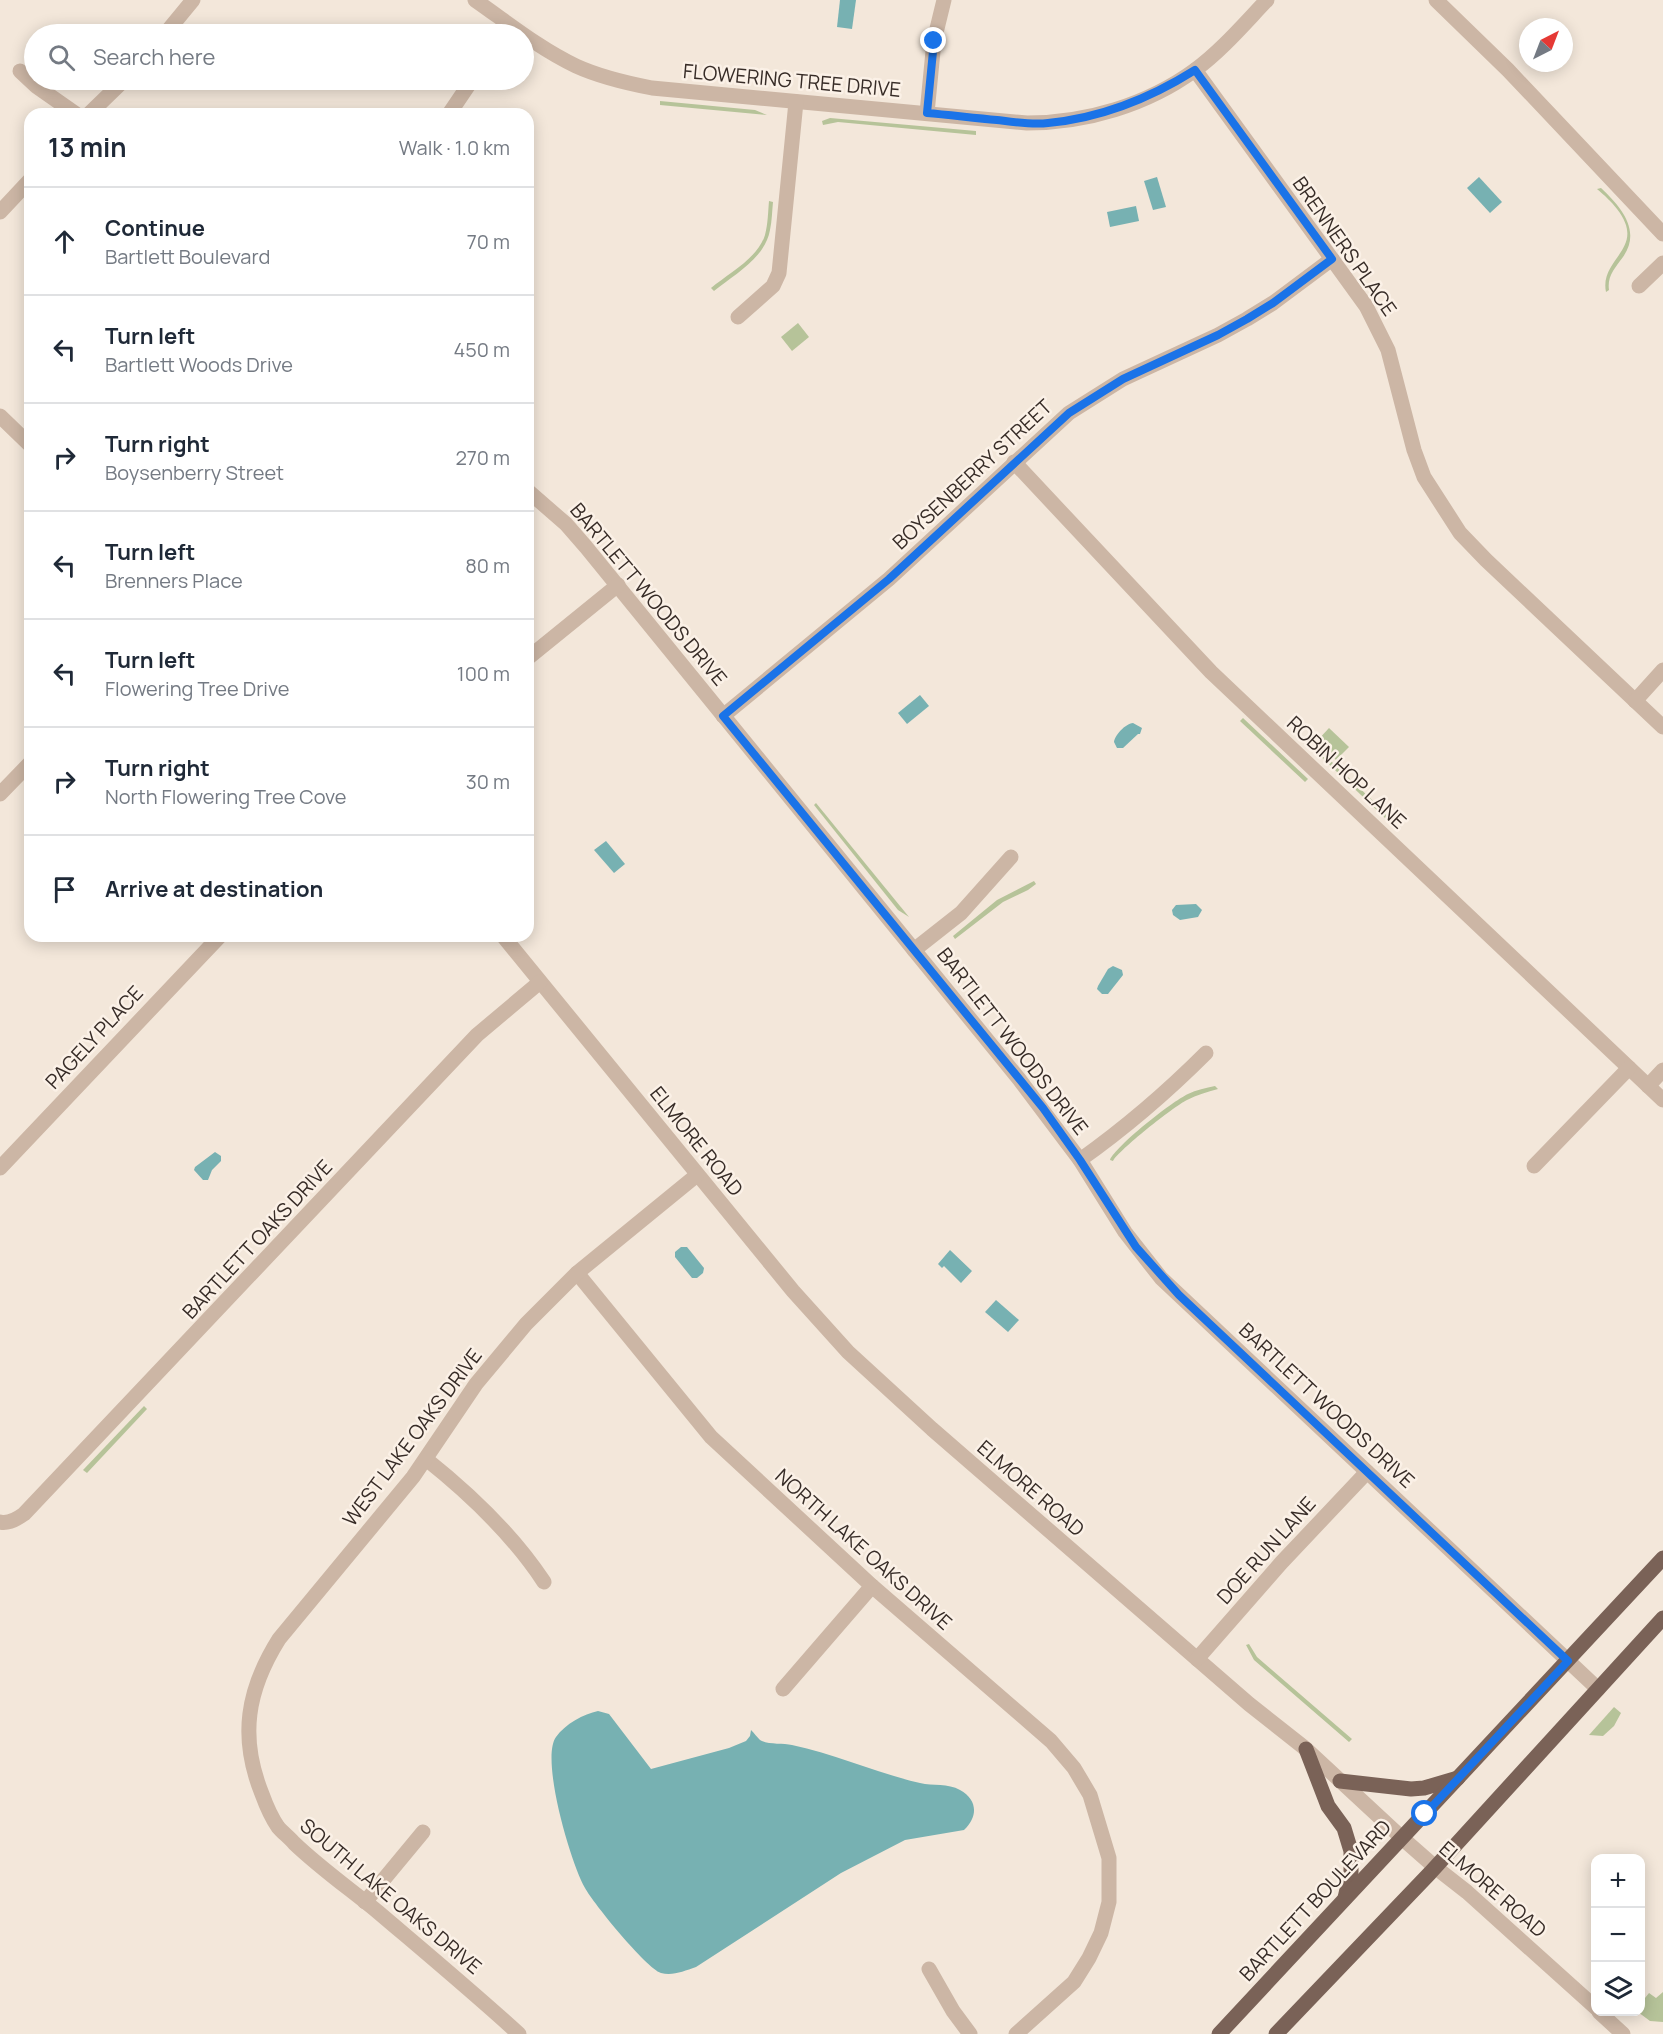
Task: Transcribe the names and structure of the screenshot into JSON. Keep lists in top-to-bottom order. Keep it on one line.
{"streets":{"main road":["BARTLETT BOULEVARD"],"street":["FLOWERING TREE DRIVE","BRENNERS PLACE","BOYSENBERRY STREET","BARTLETT WOODS DRIVE","ROBIN HOP LANE","PAGELY PLACE","ELMORE ROAD","BARTLETT OAKS DRIVE","WEST LAKE OAKS DRIVE","NORTH LAKE OAKS DRIVE","DOE RUN LANE","SOUTH LAKE OAKS DRIVE"]},"crossings":[["FLOWERING TREE DRIVE","BRENNERS PLACE"],["BRENNERS PLACE","BOYSENBERRY STREET"],["BOYSENBERRY STREET","BARTLETT WOODS DRIVE"],["BOYSENBERRY STREET","ROBIN HOP LANE"],["BARTLETT WOODS DRIVE","DOE RUN LANE"],["BARTLETT WOODS DRIVE","BARTLETT BOULEVARD"],["ELMORE ROAD","BARTLETT OAKS DRIVE"],["ELMORE ROAD","WEST LAKE OAKS DRIVE"],["ELMORE ROAD","DOE RUN LANE"],["ELMORE ROAD","BARTLETT BOULEVARD"],["WEST LAKE OAKS DRIVE","NORTH LAKE OAKS DRIVE"],["WEST LAKE OAKS DRIVE","SOUTH LAKE OAKS DRIVE"]],"north":"top right","page":{"search":"Search here","heading":["13 min","Walk · 1.0 km"],"list":[["Continue","Bartlett Boulevard","70 m"],["Turn left","Bartlett Woods Drive","450 m"],["Turn right","Boysenberry Street","270 m"],["Turn left","Brenners Place","80 m"],["Turn left","Flowering Tree Drive","100 m"],["Turn right","North Flowering Tree Cove","30 m"],"Arrive at destination"],"map_buttons":["+","−"]}}
